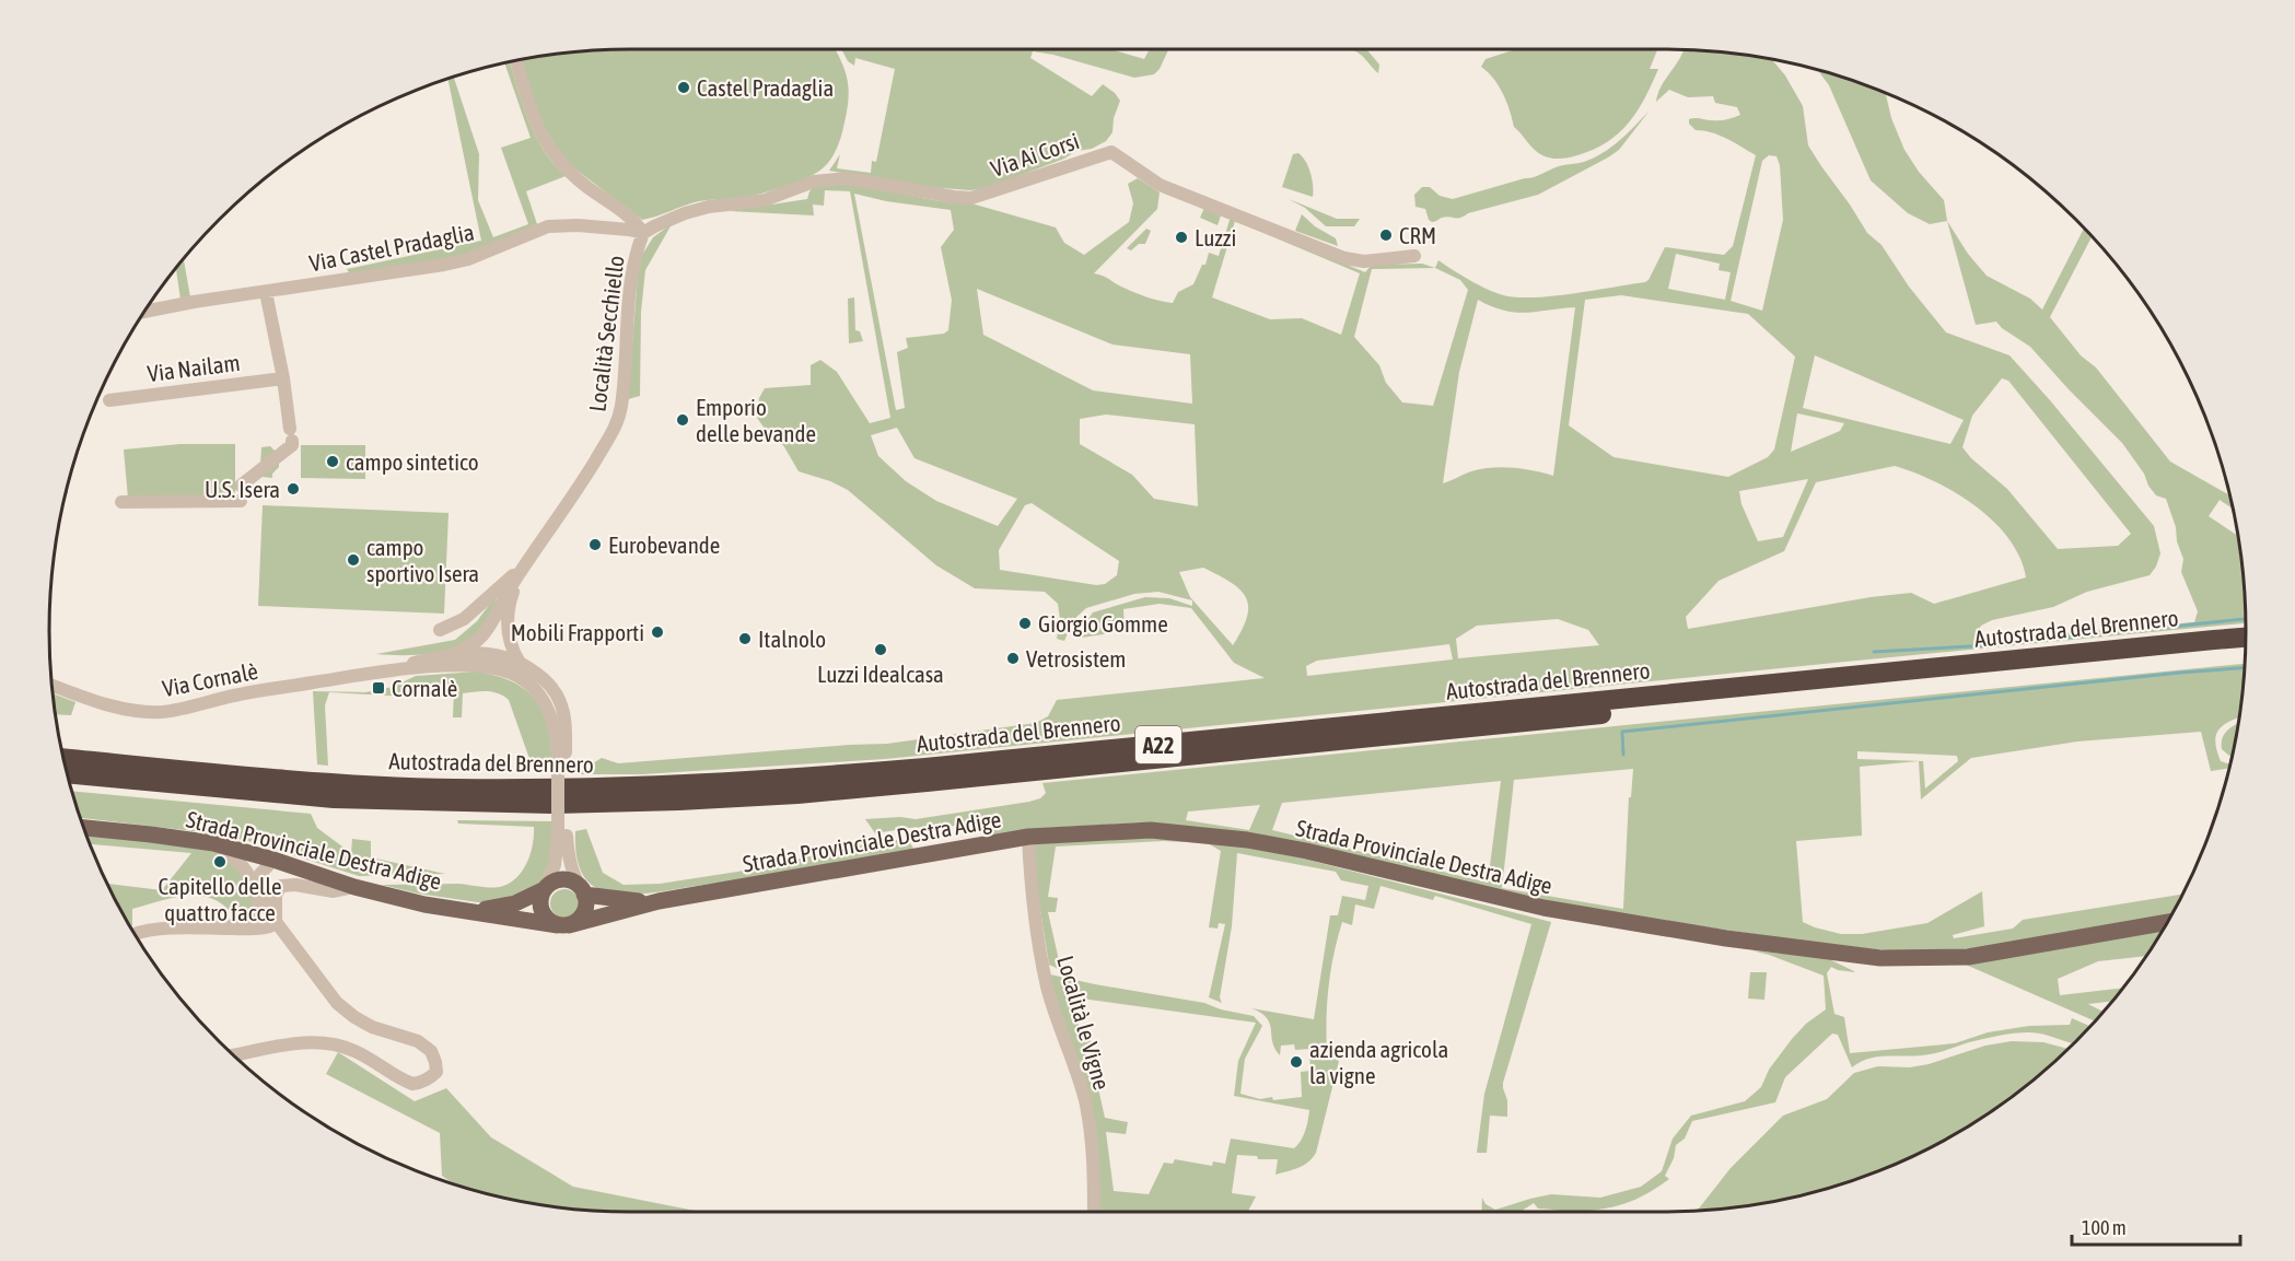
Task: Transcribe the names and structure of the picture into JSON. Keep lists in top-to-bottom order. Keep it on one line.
{"streets":{"highway":["Autostrada del Brennero","A22"],"main road":["Strada Provinciale Destra Adige"],"street":["Via Ai Corsi","Via Castel Pradaglia","Località Secchiello","Via Nailam","Via Cornalè","Località le Vigne"]},"crossings":[["Via Ai Corsi","Via Castel Pradaglia"],["Via Ai Corsi","Località Secchiello"],["Via Castel Pradaglia","Località Secchiello"],["Strada Provinciale Destra Adige","Località le Vigne"]],"places":{"other":["Castel Pradaglia","CRM","Luzzi","Emporio delle bevande","campo sintetico","U.S. Isera","Eurobevande","campo sportivo Isera","Giorgio Gomme","Mobili Frapporti","Italnolo","Luzzi Idealcasa","Vetrosistem","Capitello delle quattro facce","azienda agricola la vigne"],"transit":["Cornalè"]},"scale_bar":"100 m"}
